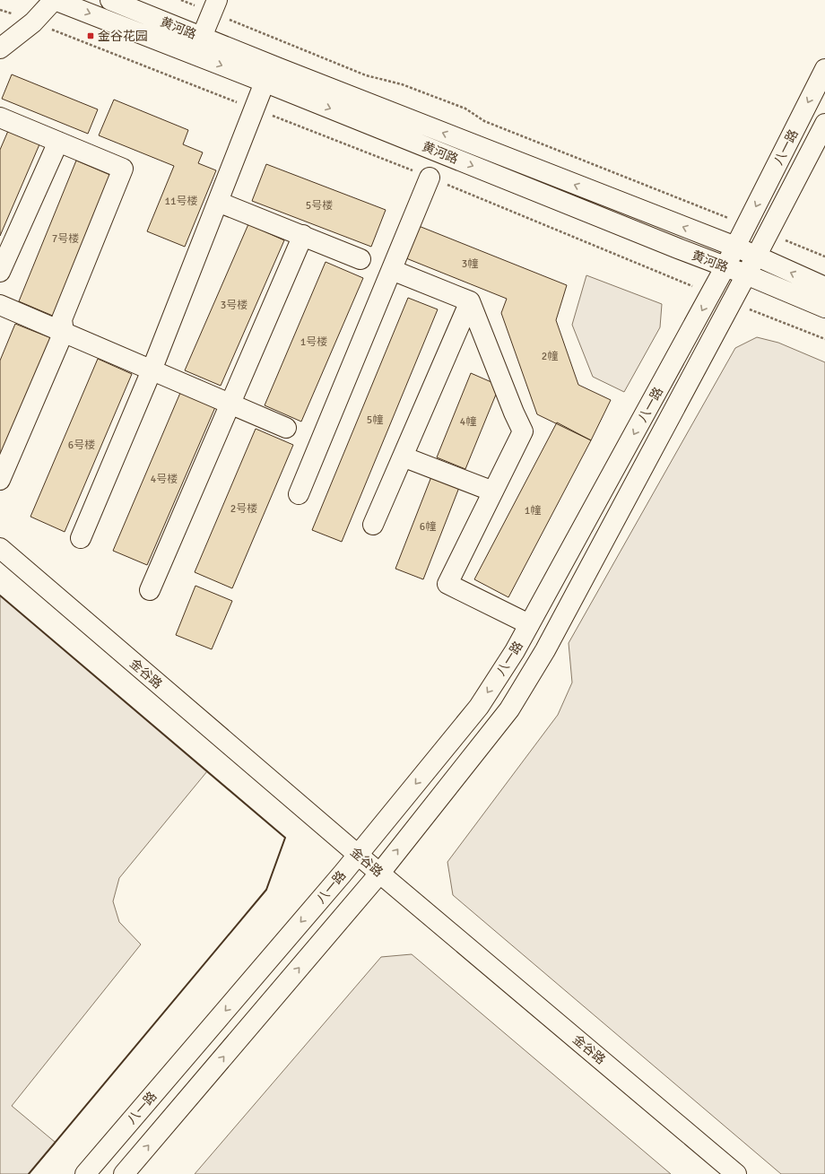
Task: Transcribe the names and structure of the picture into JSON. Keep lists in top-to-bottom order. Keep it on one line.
{"streets":{"main road":["黄河路","八一路","金谷路"]},"crossings":[["黄河路","八一路"],["八一路","金谷路"]],"places":{"transit":["金谷花园"]},"house_numbers":["11号楼","5号楼","7号楼","3幢","3号楼","1号楼","2幢","5幢","4幢","6号楼","4号楼","2号楼","1幢","6幢"]}
